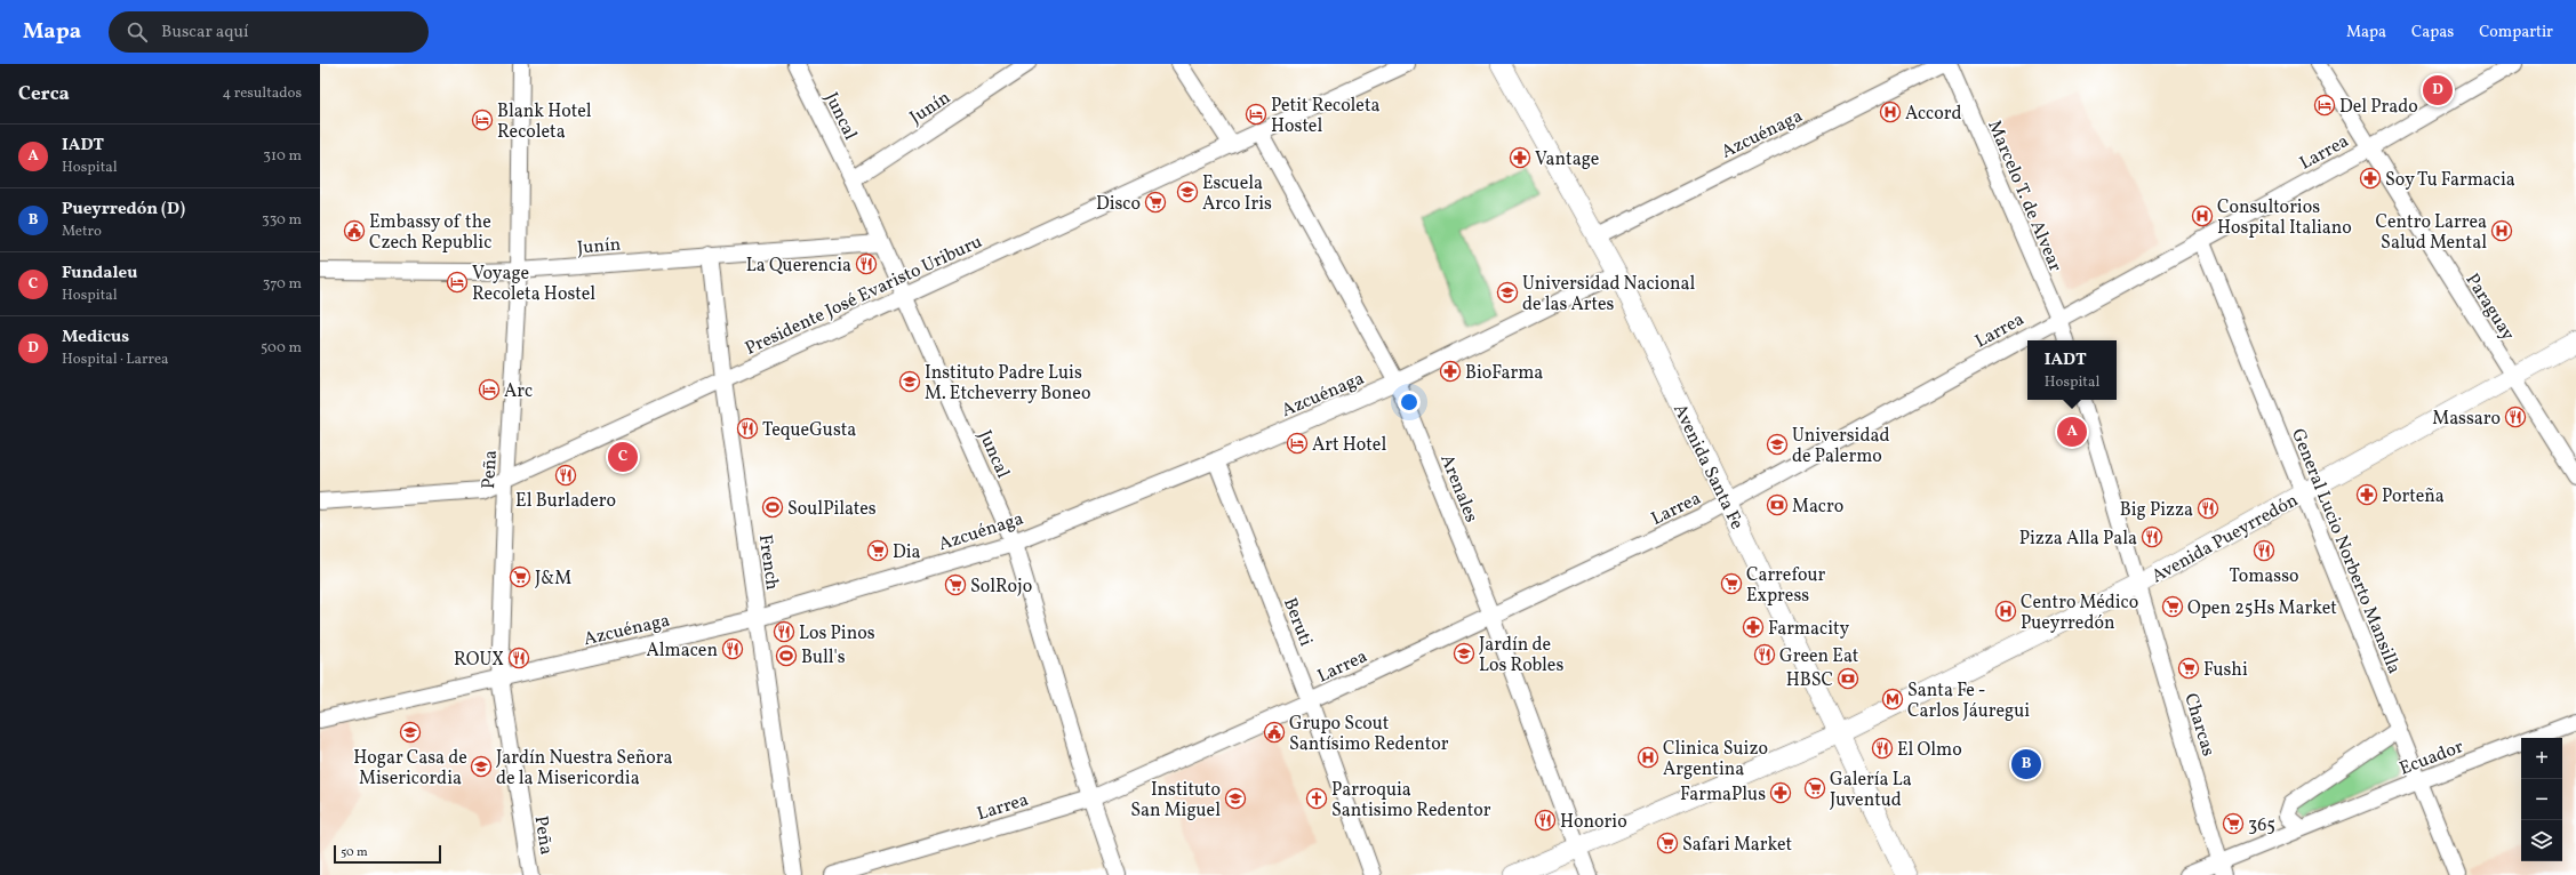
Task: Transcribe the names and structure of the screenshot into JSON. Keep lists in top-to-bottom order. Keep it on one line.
{"streets":{"main road":["Avenida Santa Fe","Avenida Pueyrredón"],"street":["Junín","Juncal","Azcuénaga","Larrea","Marcelo T. de Alvear","Presidente José Evaristo Uriburu","Paraguay","Peña","Arenales","General Lucio Norberto Mansilla","French","Beruti","Charcas","Ecuador"]},"crossings":[["Junín","Juncal"],["Junín","Peña"],["Junín","French"],["Juncal","Azcuénaga"],["Juncal","Larrea"],["Juncal","Presidente José Evaristo Uriburu"],["Azcuénaga","Avenida Santa Fe"],["Azcuénaga","Peña"],["Azcuénaga","Arenales"],["Azcuénaga","French"],["Azcuénaga","Beruti"],["Larrea","Marcelo T. de Alvear"],["Larrea","Paraguay"],["Larrea","Avenida Santa Fe"],["Larrea","Arenales"],["Larrea","General Lucio Norberto Mansilla"],["Larrea","Beruti"],["Presidente José Evaristo Uriburu","Peña"],["Presidente José Evaristo Uriburu","Arenales"],["Presidente José Evaristo Uriburu","French"],["Paraguay","Avenida Pueyrredón"],["Avenida Santa Fe","Avenida Pueyrredón"],["Arenales","Avenida Pueyrredón"],["Avenida Pueyrredón","General Lucio Norberto Mansilla"],["Avenida Pueyrredón","Charcas"],["General Lucio Norberto Mansilla","Ecuador"],["Charcas","Ecuador"]],"places":{"hotel":["Del Prado","Petit Recoleta Hostel","Blank Hotel Recoleta","Voyage Recoleta Hostel","Arc","Art Hotel"],"hospital":["Accord","Consultorios Hospital Italiano","Centro Larrea Salud Mental","Centro Médico Pueyrredón","Clinica Suizo Argentina"],"pharmacy":["Vantage","Soy Tu Farmacia","BioFarma","Porteña","Farmacity","FarmaPlus"],"school or university":["Escuela Arco Iris","Universidad Nacional de las Artes","Instituto Padre Luis M. Etcheverry Boneo","Universidad de Palermo","Jardín de Los Robles","Hogar Casa de Misericordia","Jardín Nuestra Señora de la Misericordia","Instituto San Miguel"],"supermarket":["Disco","Dia","J&M","Carrefour Express","SolRojo","Open 25Hs Market","Fushi","Galería La Juventud","365","Safari Market"],"public building":["Embassy of the Czech Republic","Grupo Scout Santísimo Redentor"],"restaurant":["La Querencia","Massaro","TequeGusta","El Burladero","Big Pizza","Pizza Alla Pala","Tomasso","Los Pinos","Almacen","Green Eat","ROUX","El Olmo","Honorio"],"bank":["Macro","HBSC"],"sports":["SoulPilates","Bull's"],"metro station":["Santa Fe - Carlos Jáuregui"],"church":["Parroquia Santisimo Redentor"]},"scale_bar":"50 m","page":{"header":"Mapa","search":"Buscar aquí","nav":["Mapa","Capas","Compartir"],"heading":["Cerca","4 resultados"],"pins":["D","A","C","B"],"list":[{"mark":"A","name":"IADT","note":"Hospital","value":"310 m"},{"mark":"B","name":"Pueyrredón (D)","note":"Metro","value":"330 m"},{"mark":"C","name":"Fundaleu","note":"Hospital","value":"370 m"},{"mark":"D","name":"Medicus","note":"Hospital · Larrea","value":"500 m"}],"popup":["IADT","Hospital"],"map_buttons":["+","−"],"scale":"50 m"}}
